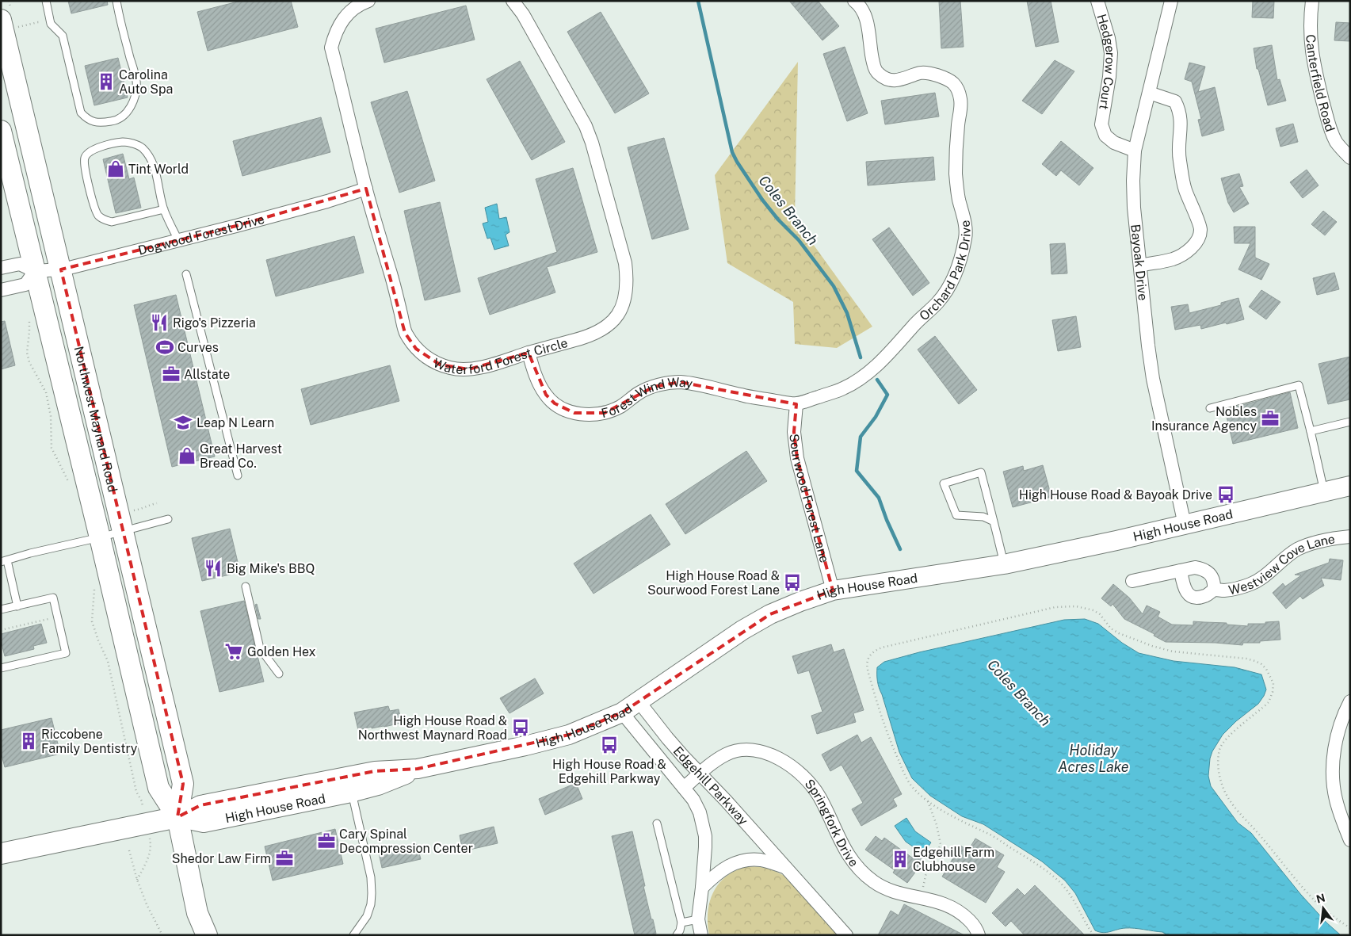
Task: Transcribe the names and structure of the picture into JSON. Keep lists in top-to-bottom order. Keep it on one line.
{"streets":{"main road":["Northwest Maynard Road","High House Road"],"street":["Hedgerow Court","Canterfield Road","Dogwood Forest Drive","Bayoak Drive","Orchard Park Drive","Waterford Forest Circle","Forest Wind Way","Sourwood Forest Lane","Westview Cove Lane","Edgehill Parkway","Springfork Drive"]},"crossings":[["Hedgerow Court","Bayoak Drive"],["Dogwood Forest Drive","Waterford Forest Circle"],["Dogwood Forest Drive","Northwest Maynard Road"],["Bayoak Drive","High House Road"],["Orchard Park Drive","Forest Wind Way"],["Orchard Park Drive","Sourwood Forest Lane"],["Waterford Forest Circle","Forest Wind Way"],["Forest Wind Way","Sourwood Forest Lane"],["Northwest Maynard Road","High House Road"],["Sourwood Forest Lane","High House Road"],["High House Road","Edgehill Parkway"],["Edgehill Parkway","Springfork Drive"]],"water":["Coles Branch","Holiday Acres Lake"],"places":{"building":["Carolina Auto Spa","Riccobene Family Dentistry","Edgehill Farm Clubhouse"],"shop":["Tint World","Great Harvest Bread Co."],"restaurant":["Rigo's Pizzeria","Big Mike's BBQ"],"sports":["Curves"],"office":["Allstate","Nobles Insurance Agency","Cary Spinal Decompression Center","Shedor Law Firm"],"school or university":["Leap N Learn"],"bus stop":["High House Road & Bayoak Drive","High House Road & Sourwood Forest Lane","High House Road & Northwest Maynard Road","High House Road & Edgehill Parkway"],"supermarket":["Golden Hex"]},"north":"top"}
